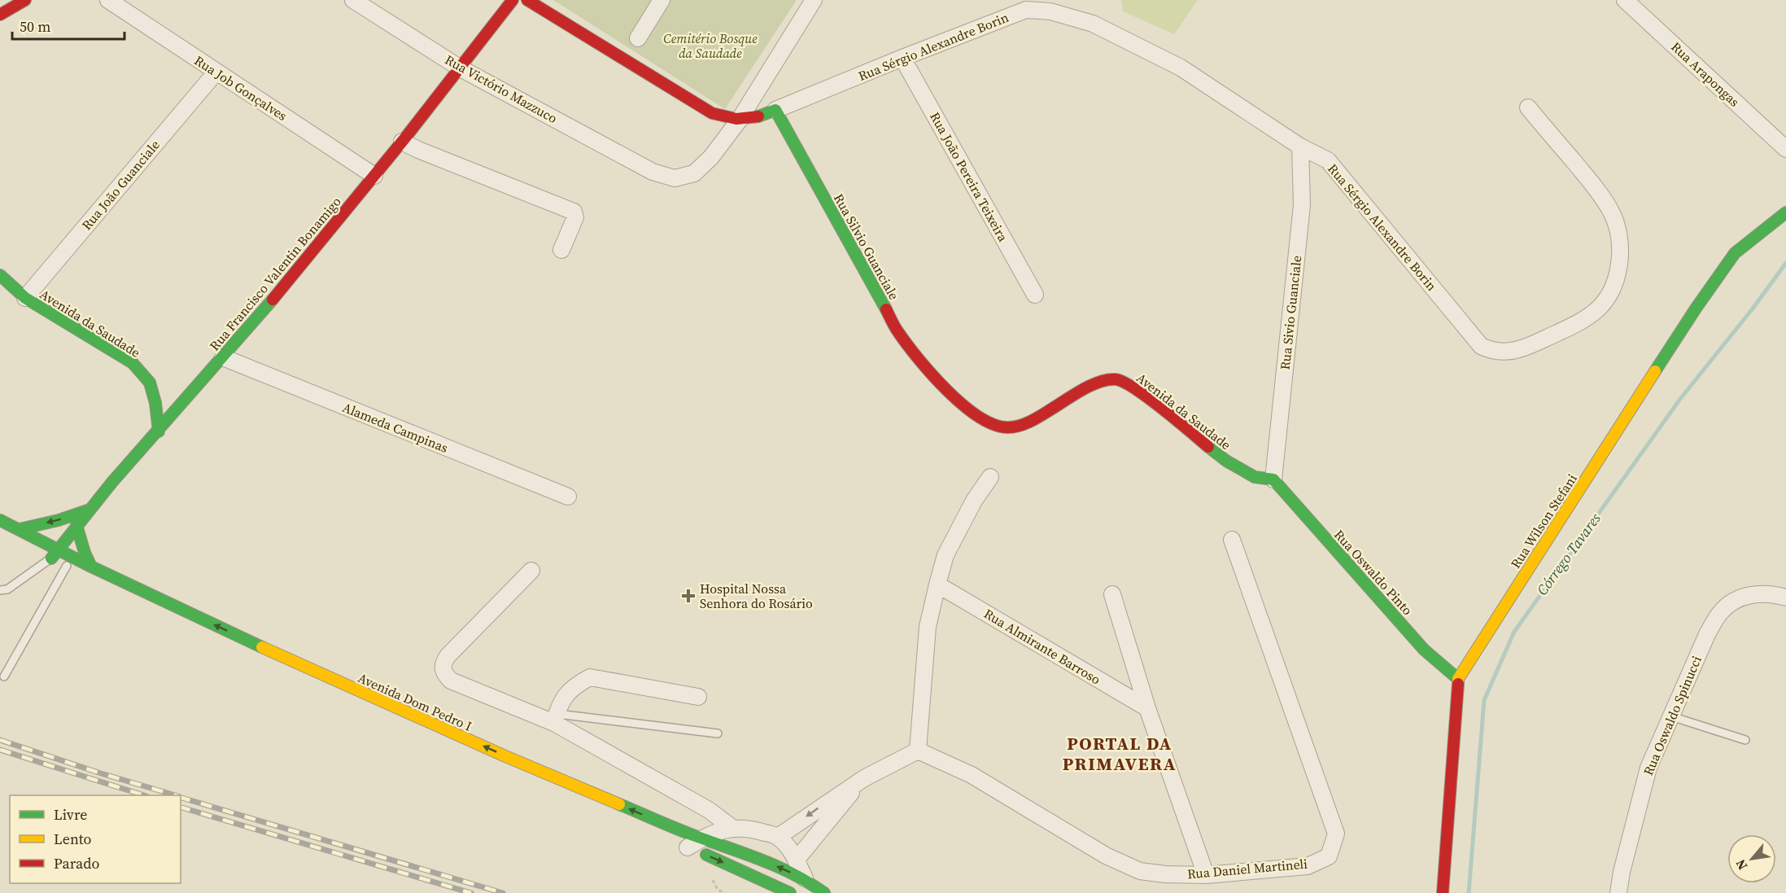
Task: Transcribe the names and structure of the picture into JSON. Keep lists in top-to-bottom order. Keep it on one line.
{"streets":{"street":["Rua Sérgio Alexandre Borin","Rua Arapongas","Rua Job Gonçalves","Rua Victório Mazzuco","Rua João Pereira Teixeira","Rua João Guanciale","Rua Silvio Guanciale","Rua Francisco Valentin Bonamigo","Rua Sivio Guanciale","Avenida da Saudade","Alameda Campinas","Rua Wilson Stefani","Rua Oswaldo Pinto","Rua Almirante Barroso","Avenida Dom Pedro I","Rua Oswaldo Spinucci","Rua Daniel Martineli"]},"crossings":[["Rua Sérgio Alexandre Borin","Rua João Pereira Teixeira"],["Rua Sérgio Alexandre Borin","Rua Silvio Guanciale"],["Rua Sérgio Alexandre Borin","Rua Sivio Guanciale"],["Rua Job Gonçalves","Rua João Guanciale"],["Rua Job Gonçalves","Rua Francisco Valentin Bonamigo"],["Rua Victório Mazzuco","Rua Francisco Valentin Bonamigo"],["Rua João Guanciale","Avenida da Saudade"],["Rua Silvio Guanciale","Avenida da Saudade"],["Rua Francisco Valentin Bonamigo","Avenida da Saudade"],["Rua Francisco Valentin Bonamigo","Alameda Campinas"],["Rua Francisco Valentin Bonamigo","Avenida Dom Pedro I"],["Rua Sivio Guanciale","Avenida da Saudade"],["Rua Sivio Guanciale","Rua Oswaldo Pinto"],["Avenida da Saudade","Rua Oswaldo Pinto"],["Rua Wilson Stefani","Rua Oswaldo Pinto"]],"districts":["PORTAL DA PRIMAVERA"],"water":["Córrego Tavares"],"parks":["Cemitério Bosque da Saudade"],"places":{"health":["Hospital Nossa Senhora do Rosário"]},"legend":["Livre","Lento","Parado"],"scale_bar":"50 m","north":"bottom left"}
